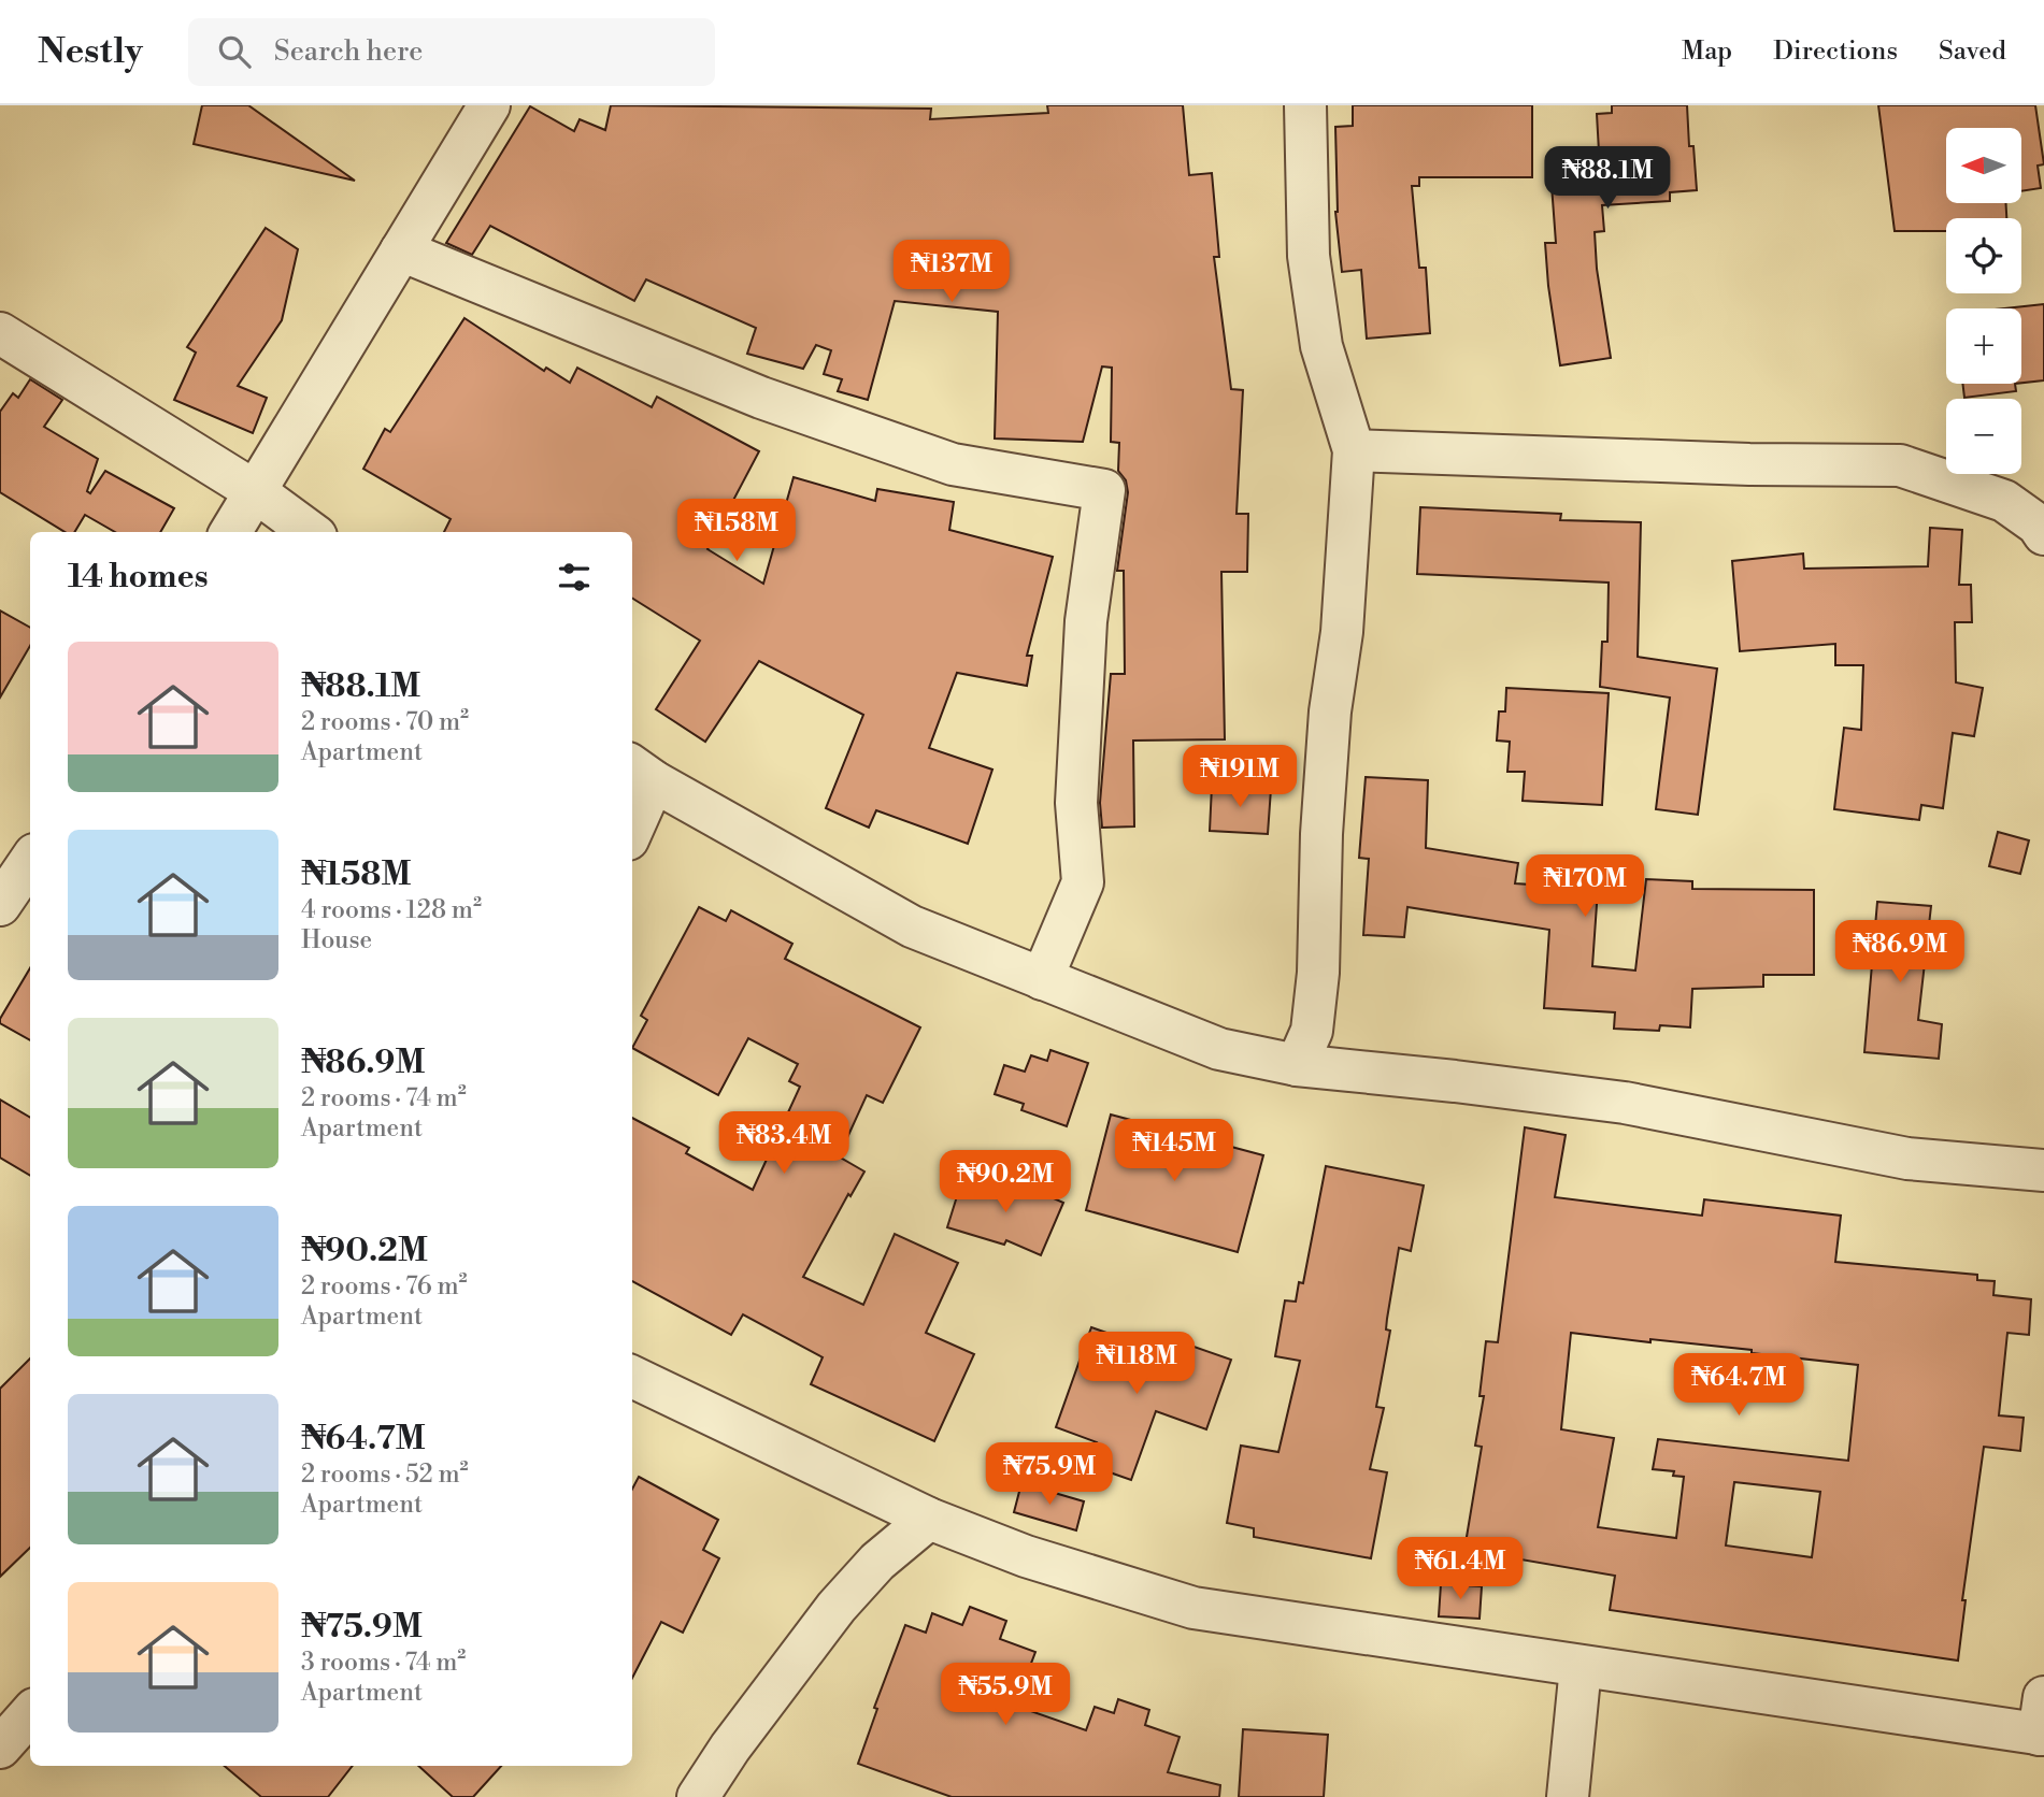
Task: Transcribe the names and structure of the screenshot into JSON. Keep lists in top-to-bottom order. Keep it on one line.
{"north":"left","page":{"header":"Nestly","search":"Search here","nav":["Map","Directions","Saved"],"map_buttons":["+","−"],"price":["₦88.1M","₦137M","₦158M","₦191M","₦170M","₦86.9M","₦83.4M","₦145M","₦90.2M","₦118M","₦64.7M","₦75.9M","₦61.4M","₦55.9M"],"heading":"14 homes","list":[{"name":"₦88.1M","note":"2 rooms · 70 m² · Apartment"},{"name":"₦158M","note":"4 rooms · 128 m² · House"},{"name":"₦86.9M","note":"2 rooms · 74 m² · Apartment"},{"name":"₦90.2M","note":"2 rooms · 76 m² · Apartment"},{"name":"₦64.7M","note":"2 rooms · 52 m² · Apartment"},{"name":"₦75.9M","note":"3 rooms · 74 m² · Apartment"}]}}
